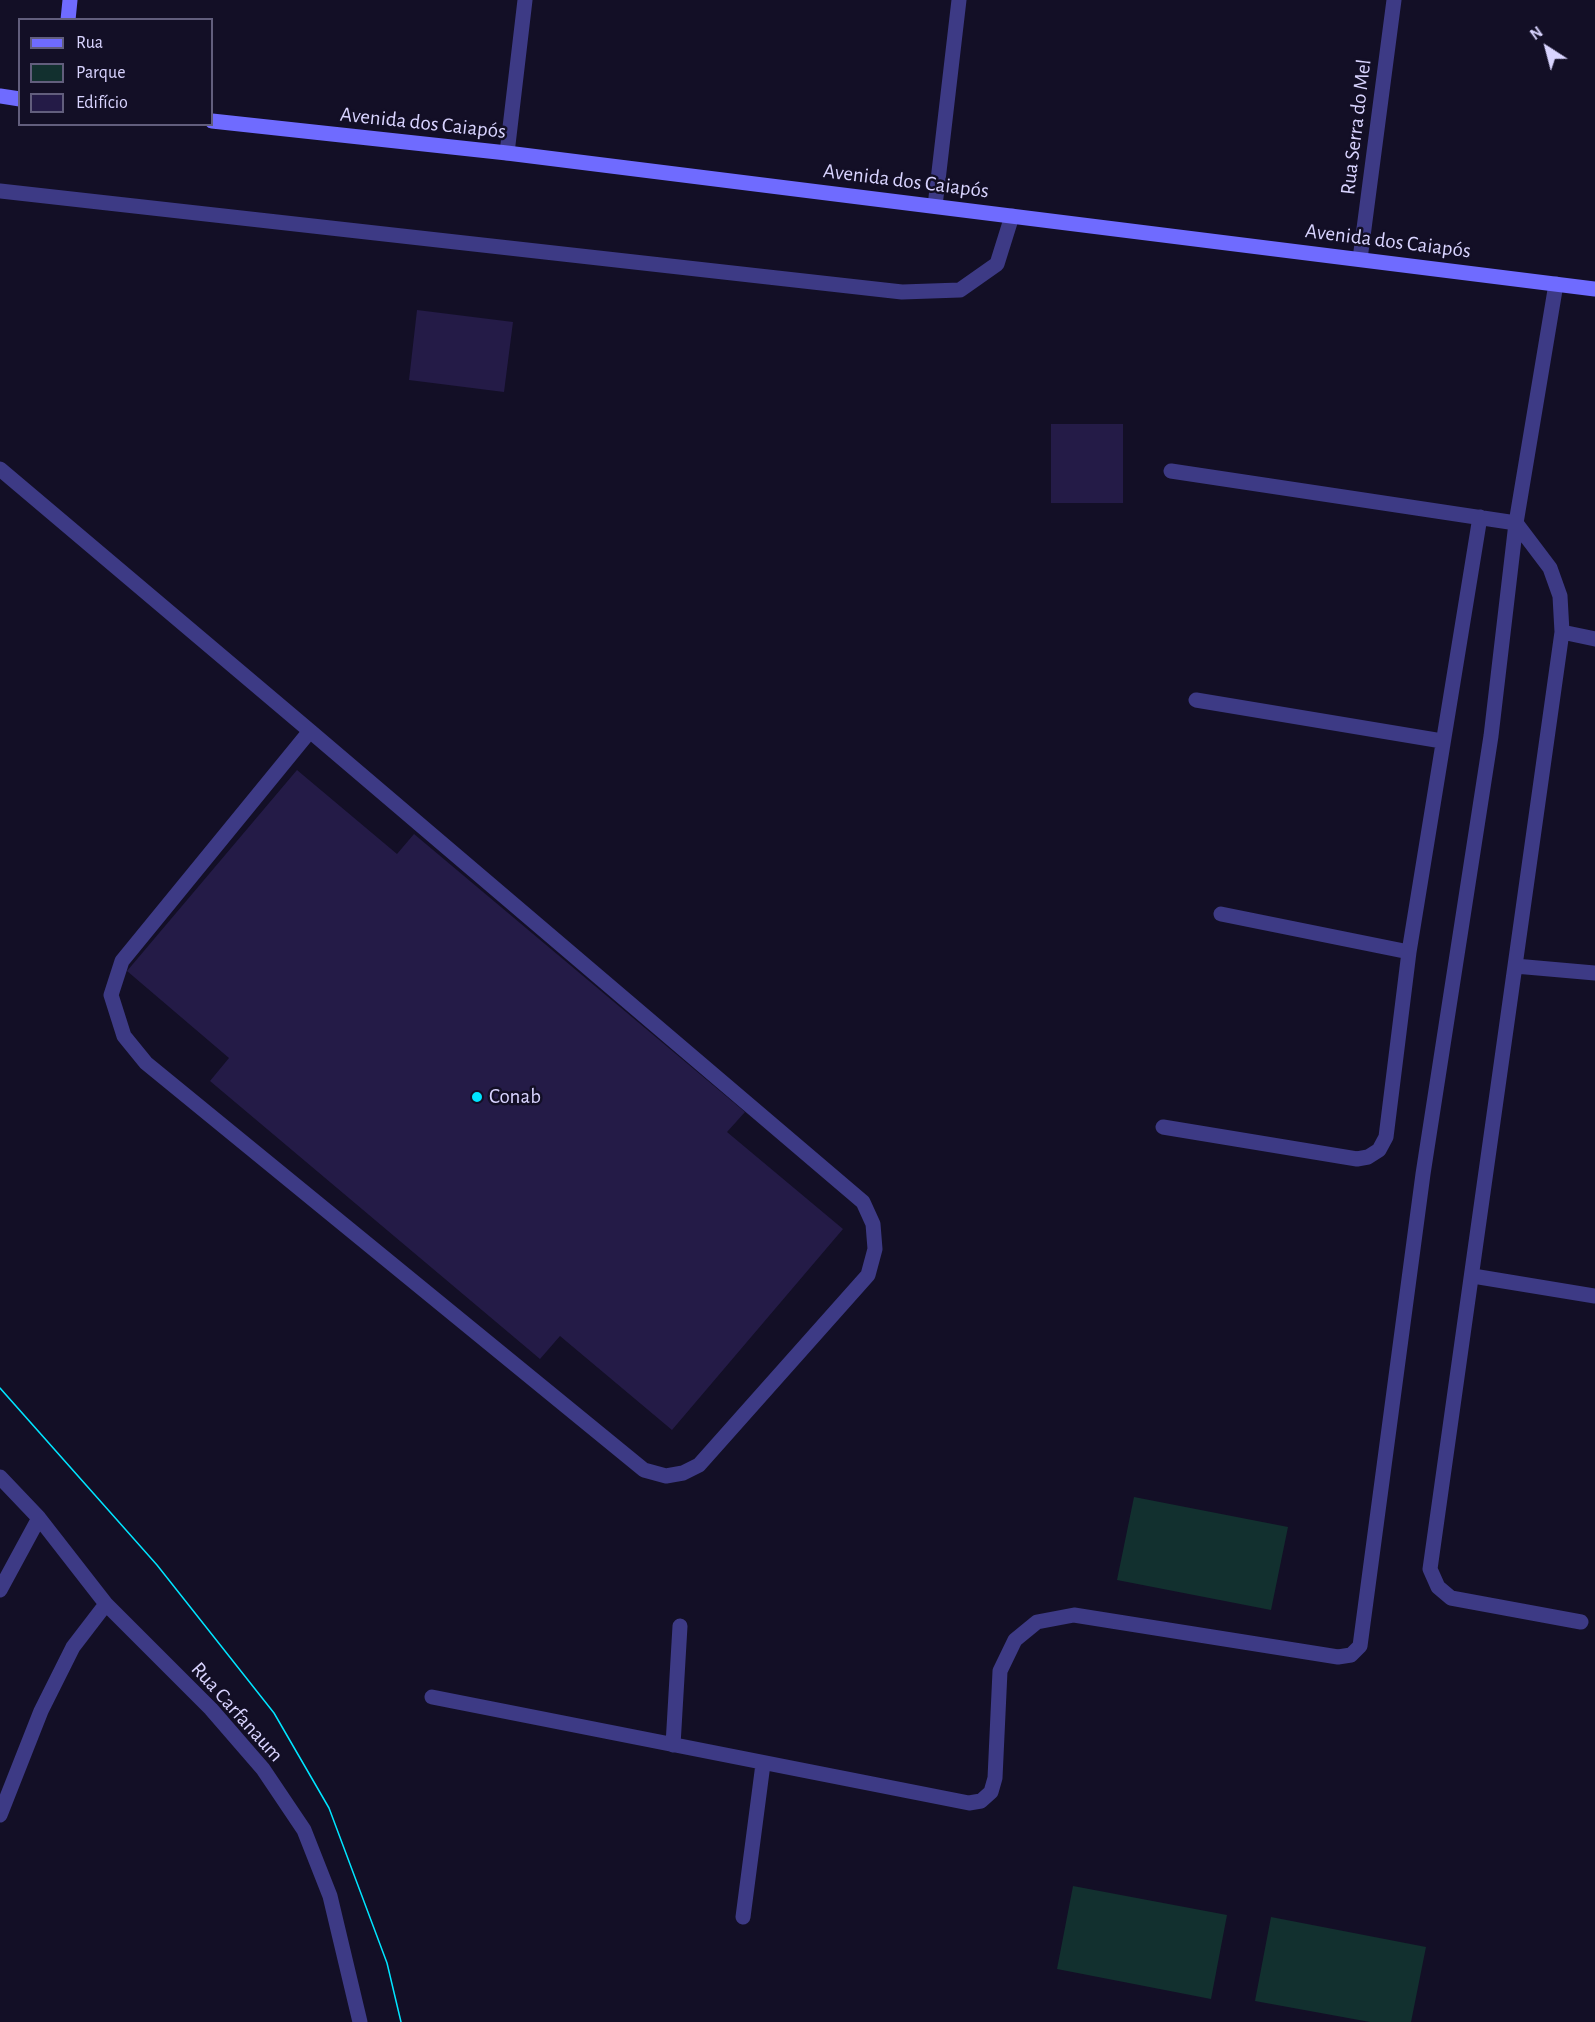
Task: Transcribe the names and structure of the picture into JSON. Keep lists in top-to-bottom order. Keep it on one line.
{"streets":{"main road":["Avenida dos Caiapós"],"street":["Rua Serra do Mel","Rua Carfanaum"]},"crossings":[["Avenida dos Caiapós","Rua Serra do Mel"]],"places":["Conab"],"legend":["Rua","Parque","Edifício"],"north":"top left"}
